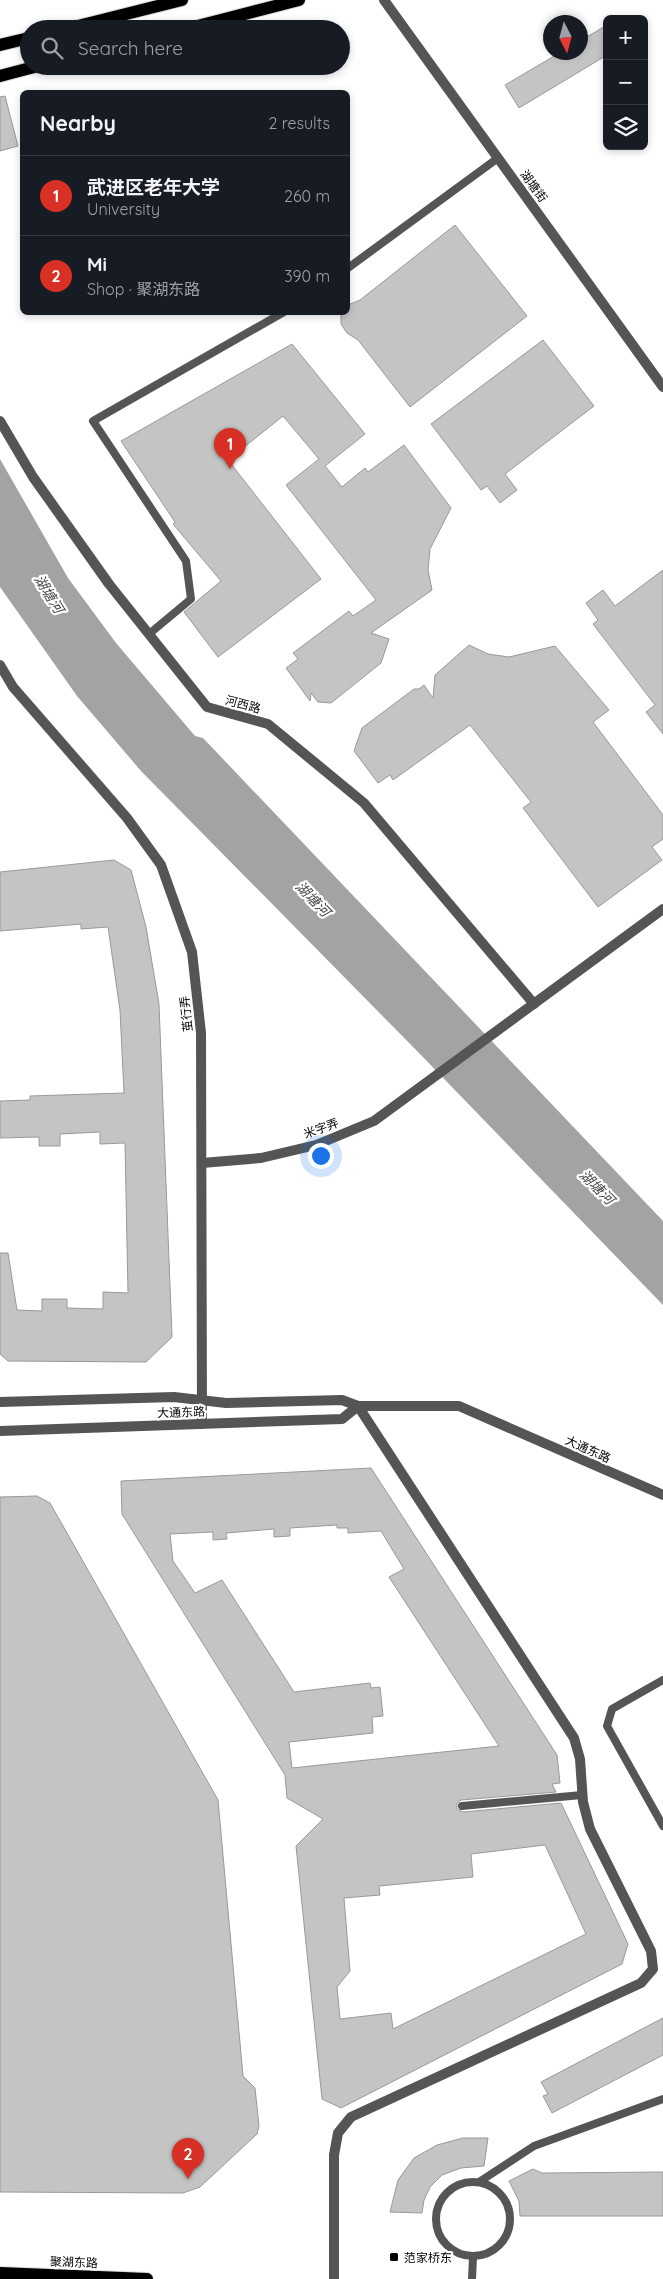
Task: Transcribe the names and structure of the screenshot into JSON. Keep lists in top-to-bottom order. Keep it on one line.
{"streets":{"main road":["聚湖东路"],"street":["湖塘街","河西路","茧行弄","米字弄","大通东路"]},"crossings":[["河西路","米字弄"],["茧行弄","米字弄"],["茧行弄","大通东路"]],"water":["湖塘河"],"places":{"transit":["范家桥东"]},"north":"bottom","page":{"map_buttons":["+","−"],"search":"Search here","heading":["Nearby","2 results"],"list":[{"mark":"1","name":"武进区老年大学","note":"University","value":"260 m"},{"mark":"2","name":"Mi","note":"Shop · 聚湖东路","value":"390 m"}],"pins":["1","2"]}}
